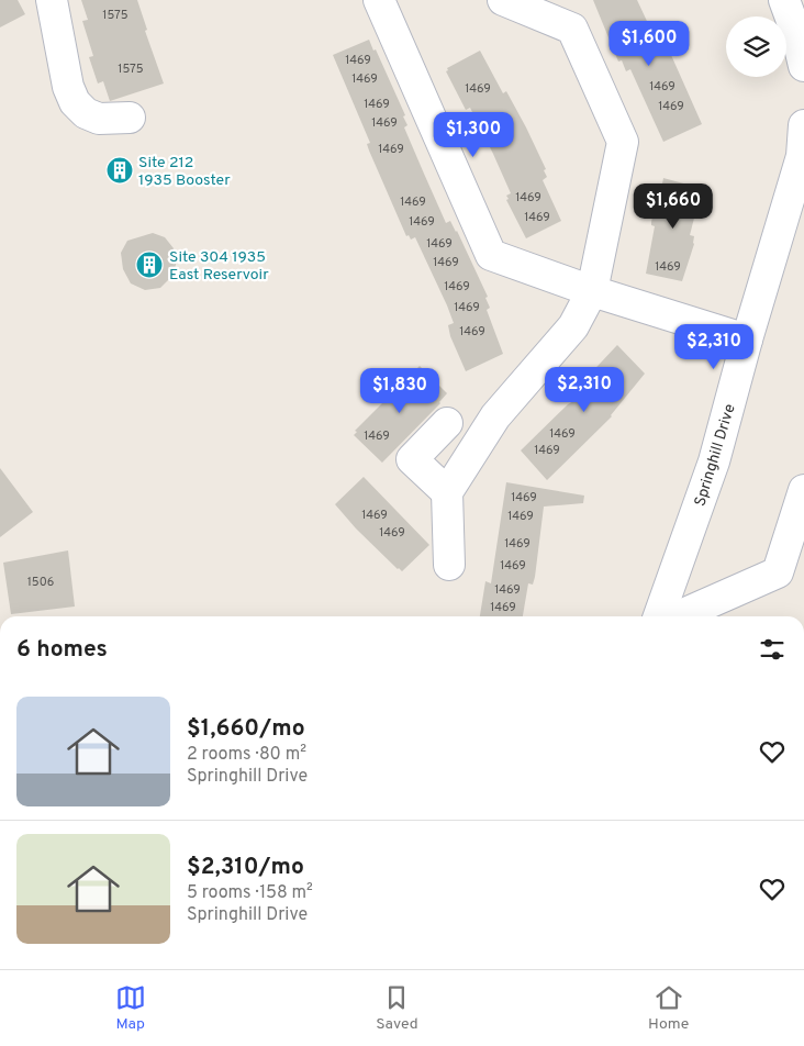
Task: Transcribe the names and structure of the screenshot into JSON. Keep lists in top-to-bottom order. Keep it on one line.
{"streets":{"street":["Springhill Drive"]},"places":{"building":["Site 212 1935 Booster","Site 304 1935 East Reservoir"]},"house_numbers":["1575","1469","1575","1469","1469","1469","1469","1469","1469","1469","1469","1469","1469","1469","1469","1469","1469","1469","1469","1469","1469","1469","1469","1469","1469","1469","1469","1469","1469","1506","1469","1469"],"page":{"price":["$1,600","$1,300","$1,660","$2,310","$2,310","$1,830"],"heading":"6 homes","list":[{"name":"$1,660/mo","note":"2 rooms · 80 m² · Springhill Drive"},{"name":"$2,310/mo","note":"5 rooms · 158 m² · Springhill Drive"}],"tabs":["Map","Saved","Home"]}}
